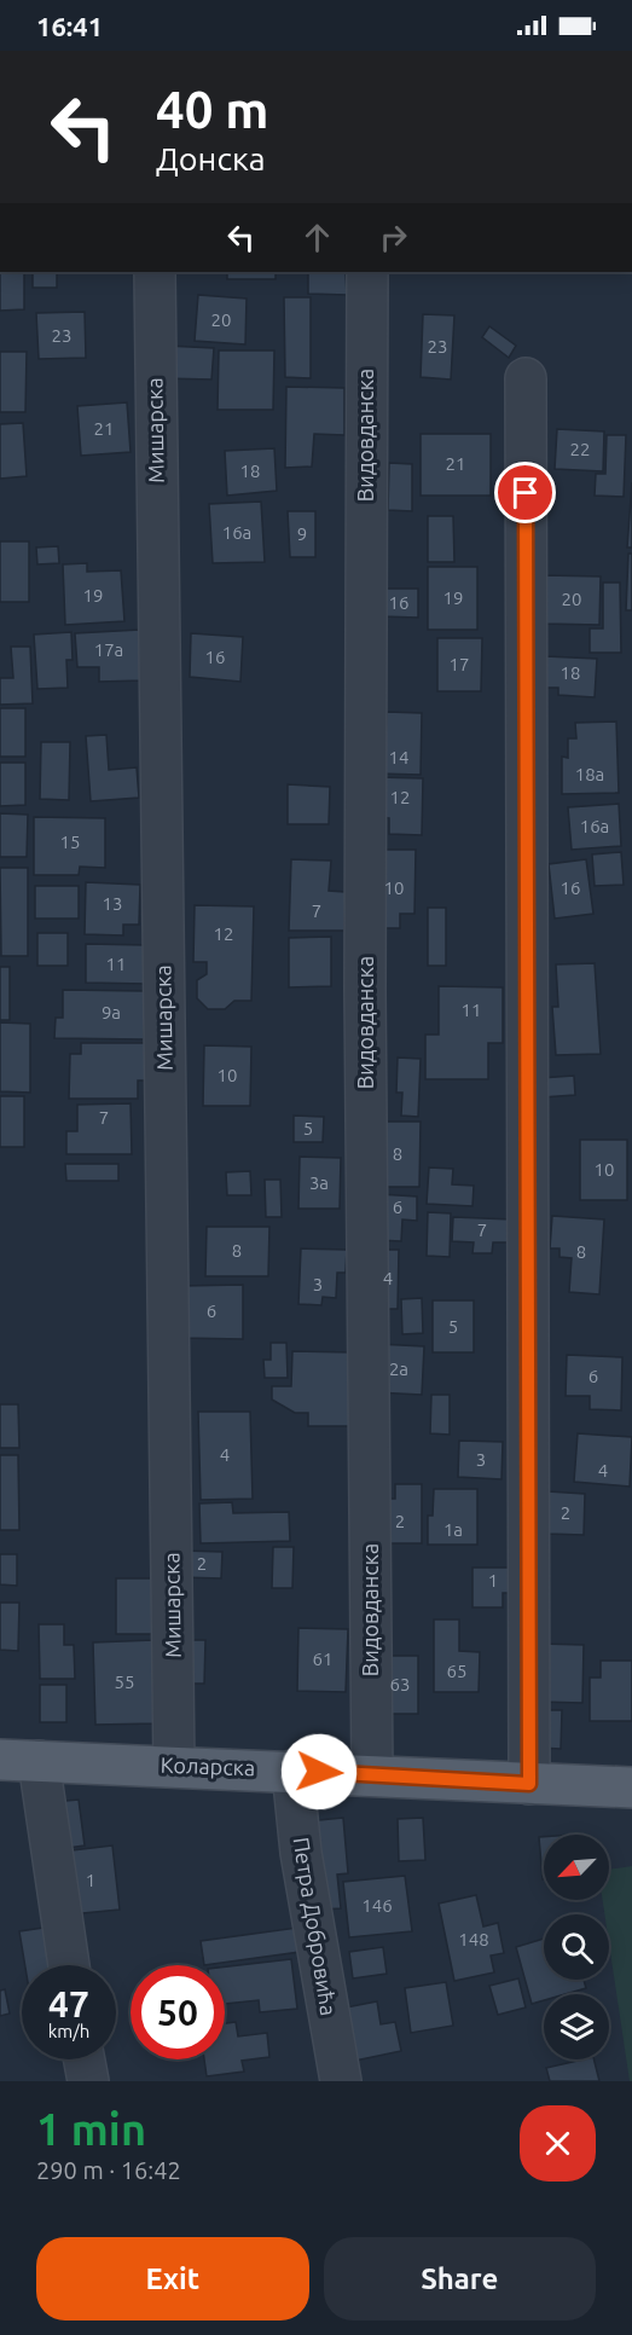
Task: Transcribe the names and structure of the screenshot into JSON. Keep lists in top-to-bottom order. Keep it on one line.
{"streets":{"main road":["Коларска"],"street":["Мишарска","Видовданска","Петра Добровића"]},"crossings":[["Мишарска","Коларска"],["Видовданска","Коларска"],["Коларска","Петра Добровића"]],"house_numbers":["20","23","23","21","22","21","18","16a","9","19","19","20","16","17a","16","17","18","14","18a","12","16a","15","10","16","13","7","12","11","11","9a","10","7","5","8","10","3a","6","7","8","8","4","3","6","5","2a","6","4","3","4","2","2","1a","2","1","61","65","55","63","1","146","148"],"north":"bottom left","page":{"status":"16:41","turn":["40 m","Донска"],"speed":"47 km/h","limit":"50","heading":["1 min","290 m · 16:42"],"buttons":["Exit","Share"]}}
